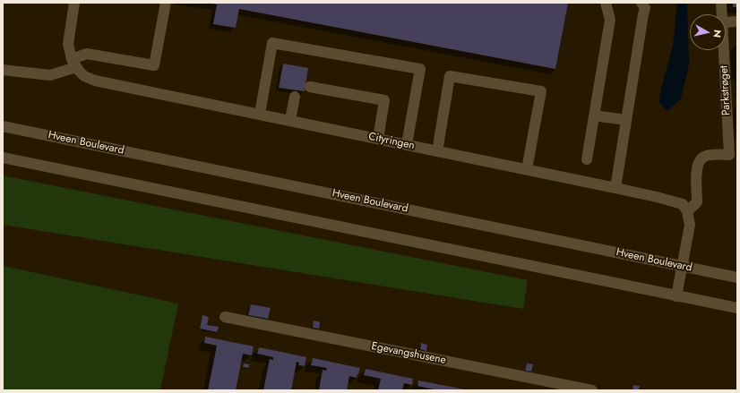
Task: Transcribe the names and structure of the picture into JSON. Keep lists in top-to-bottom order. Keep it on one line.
{"streets":{"street":["Parkstrøget","Cityringen","Hveen Boulevard","Egevangshusene"]},"crossings":[["Parkstrøget","Cityringen"]],"north":"right"}
